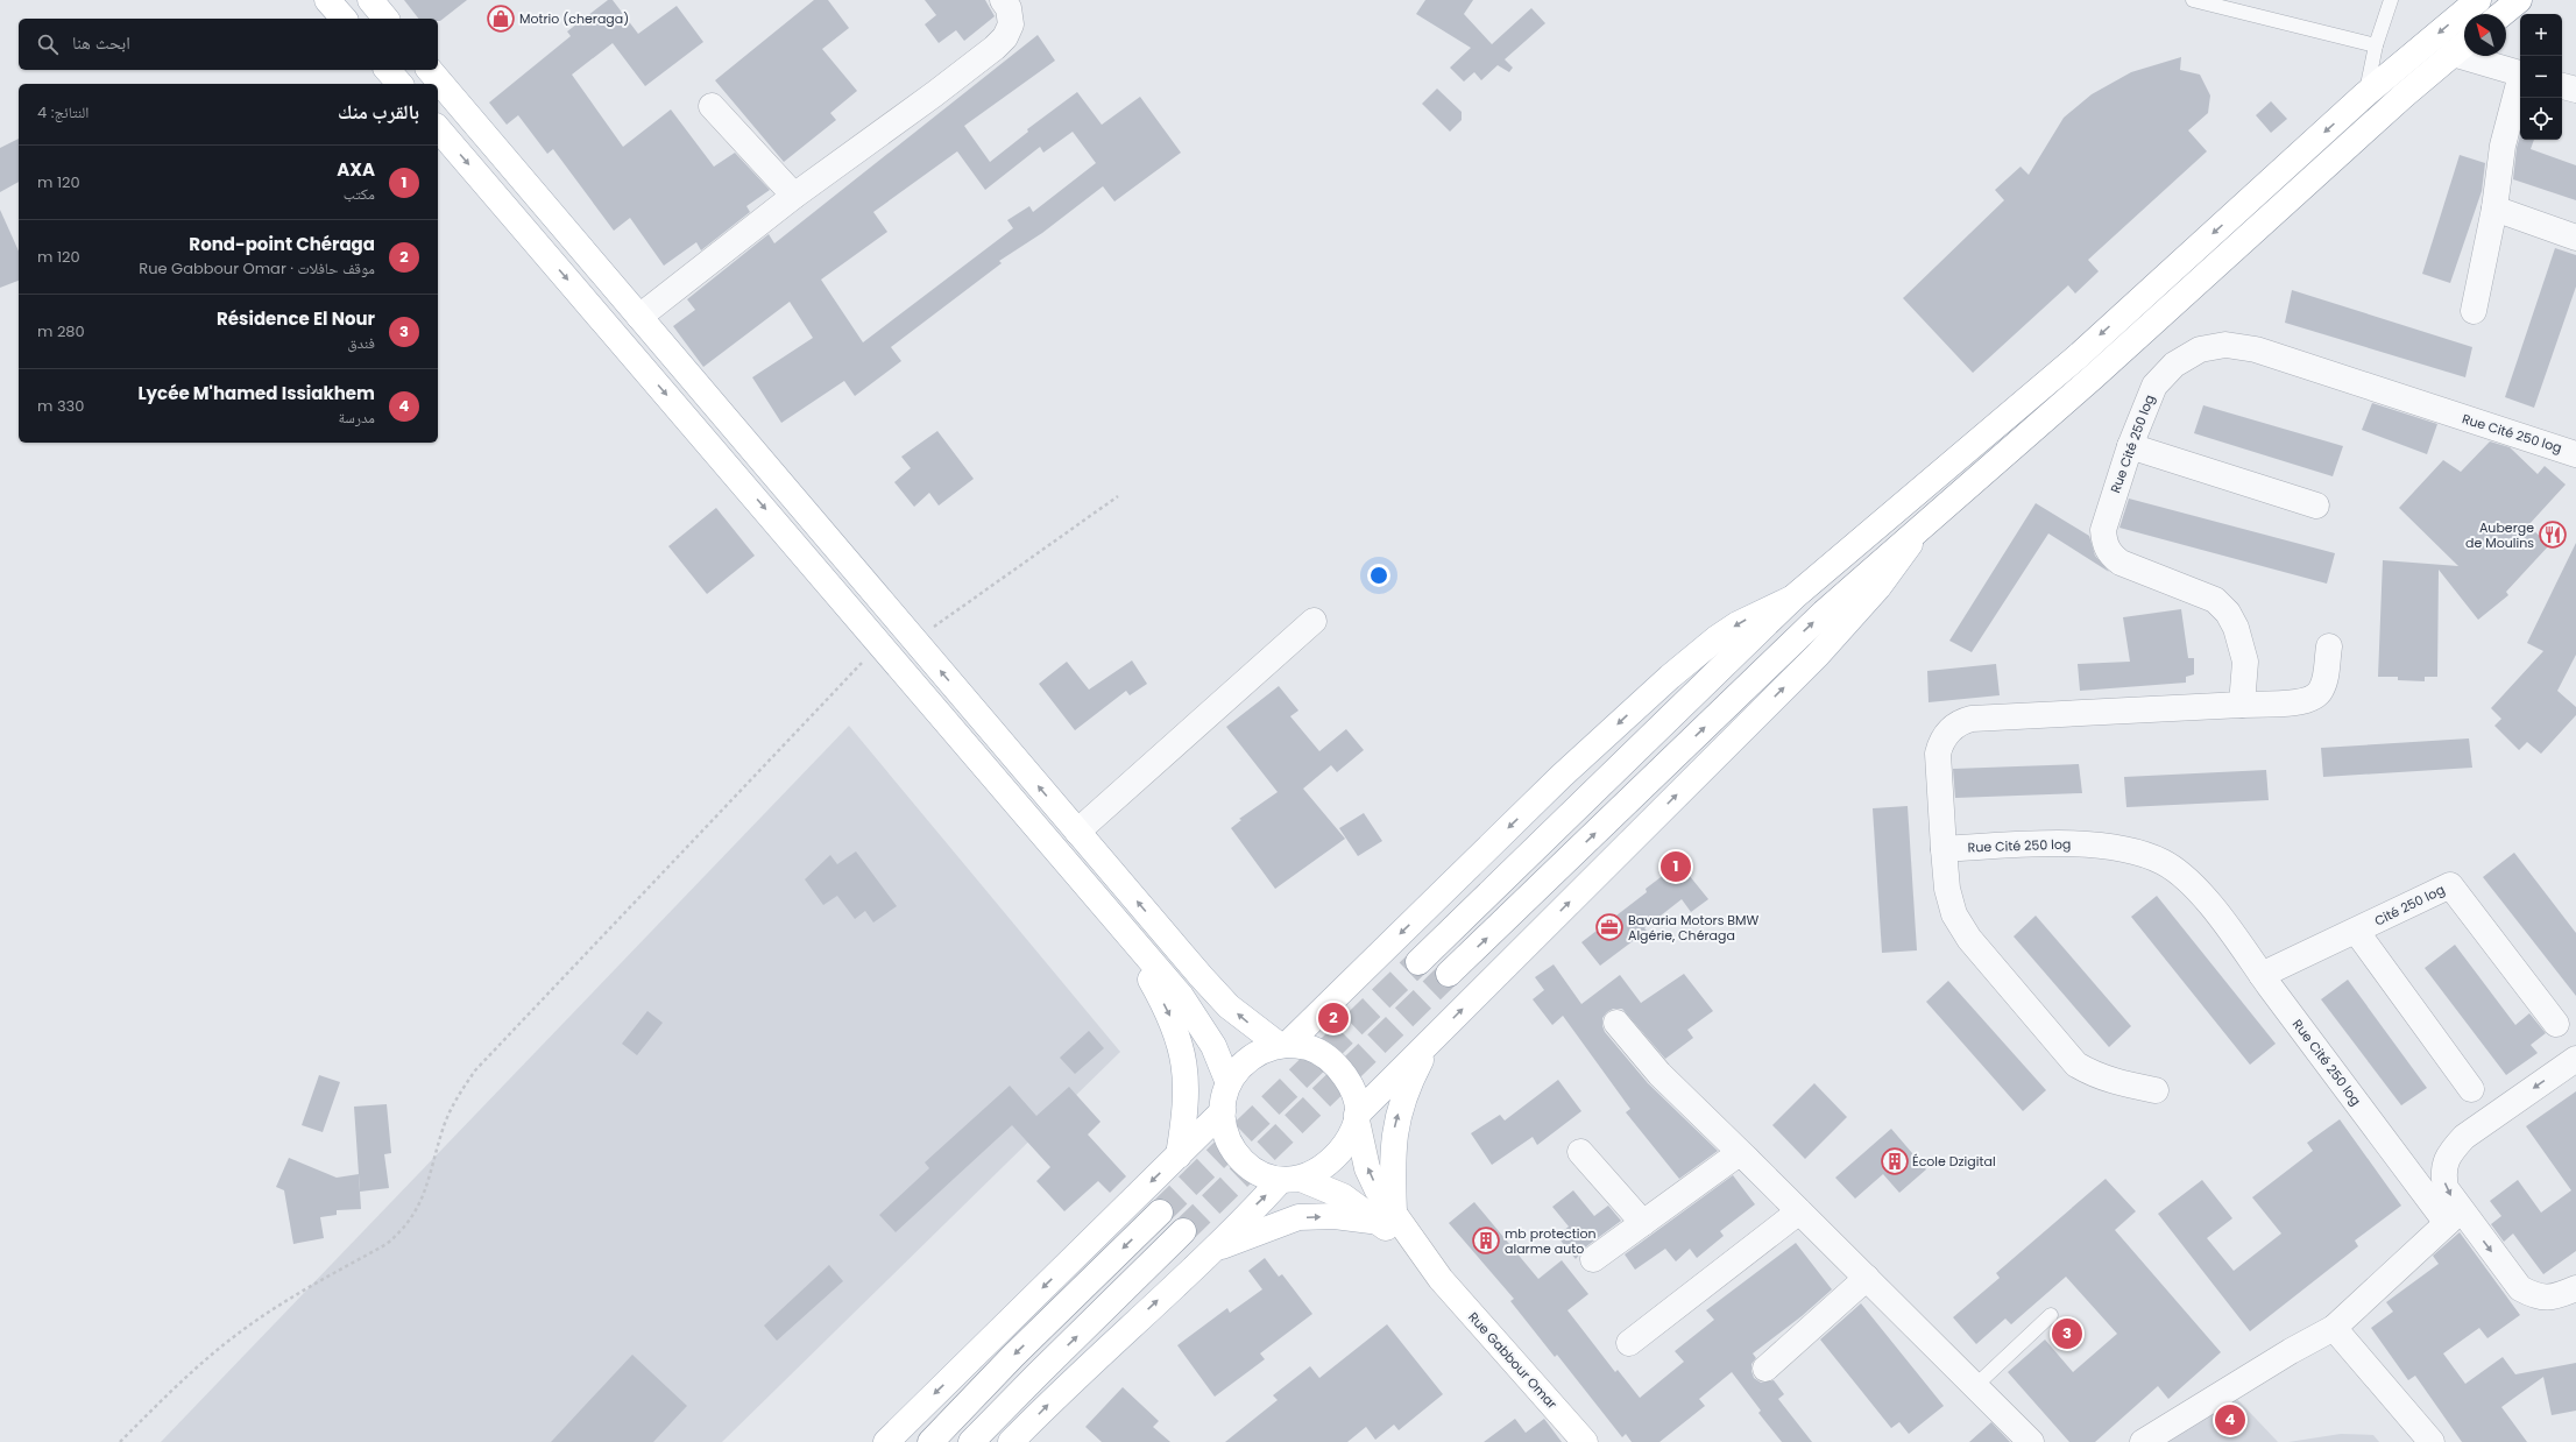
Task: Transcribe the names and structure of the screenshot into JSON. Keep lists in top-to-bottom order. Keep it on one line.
{"streets":{"main road":["Rue Gabbour Omar"],"street":["Rue Cité 250 log","Cité 250 log"]},"crossings":[["Rue Cité 250 log","Cité 250 log"]],"places":{"shop":["Motrio (cheraga)"],"restaurant":["Auberge de Moulins"],"office":["Bavaria Motors BMW Algérie, Chéraga"],"building":["École Dzigital","mb protection alarme auto"]},"north":"top left","page":{"map_buttons":["+","−"],"search":"ابحث هنا","heading":["بالقرب منك","النتائج: 4"],"list":[{"mark":"1","name":"AXA","note":"مكتب","value":"120 m"},{"mark":"2","name":"Rond-point Chéraga","note":"موقف حافلات · Rue Gabbour Omar","value":"120 m"},{"mark":"3","name":"Résidence El Nour","note":"فندق","value":"280 m"},{"mark":"4","name":"Lycée M'hamed Issiakhem","note":"مدرسة","value":"330 m"}],"pins":["1","2","3","4"]}}
